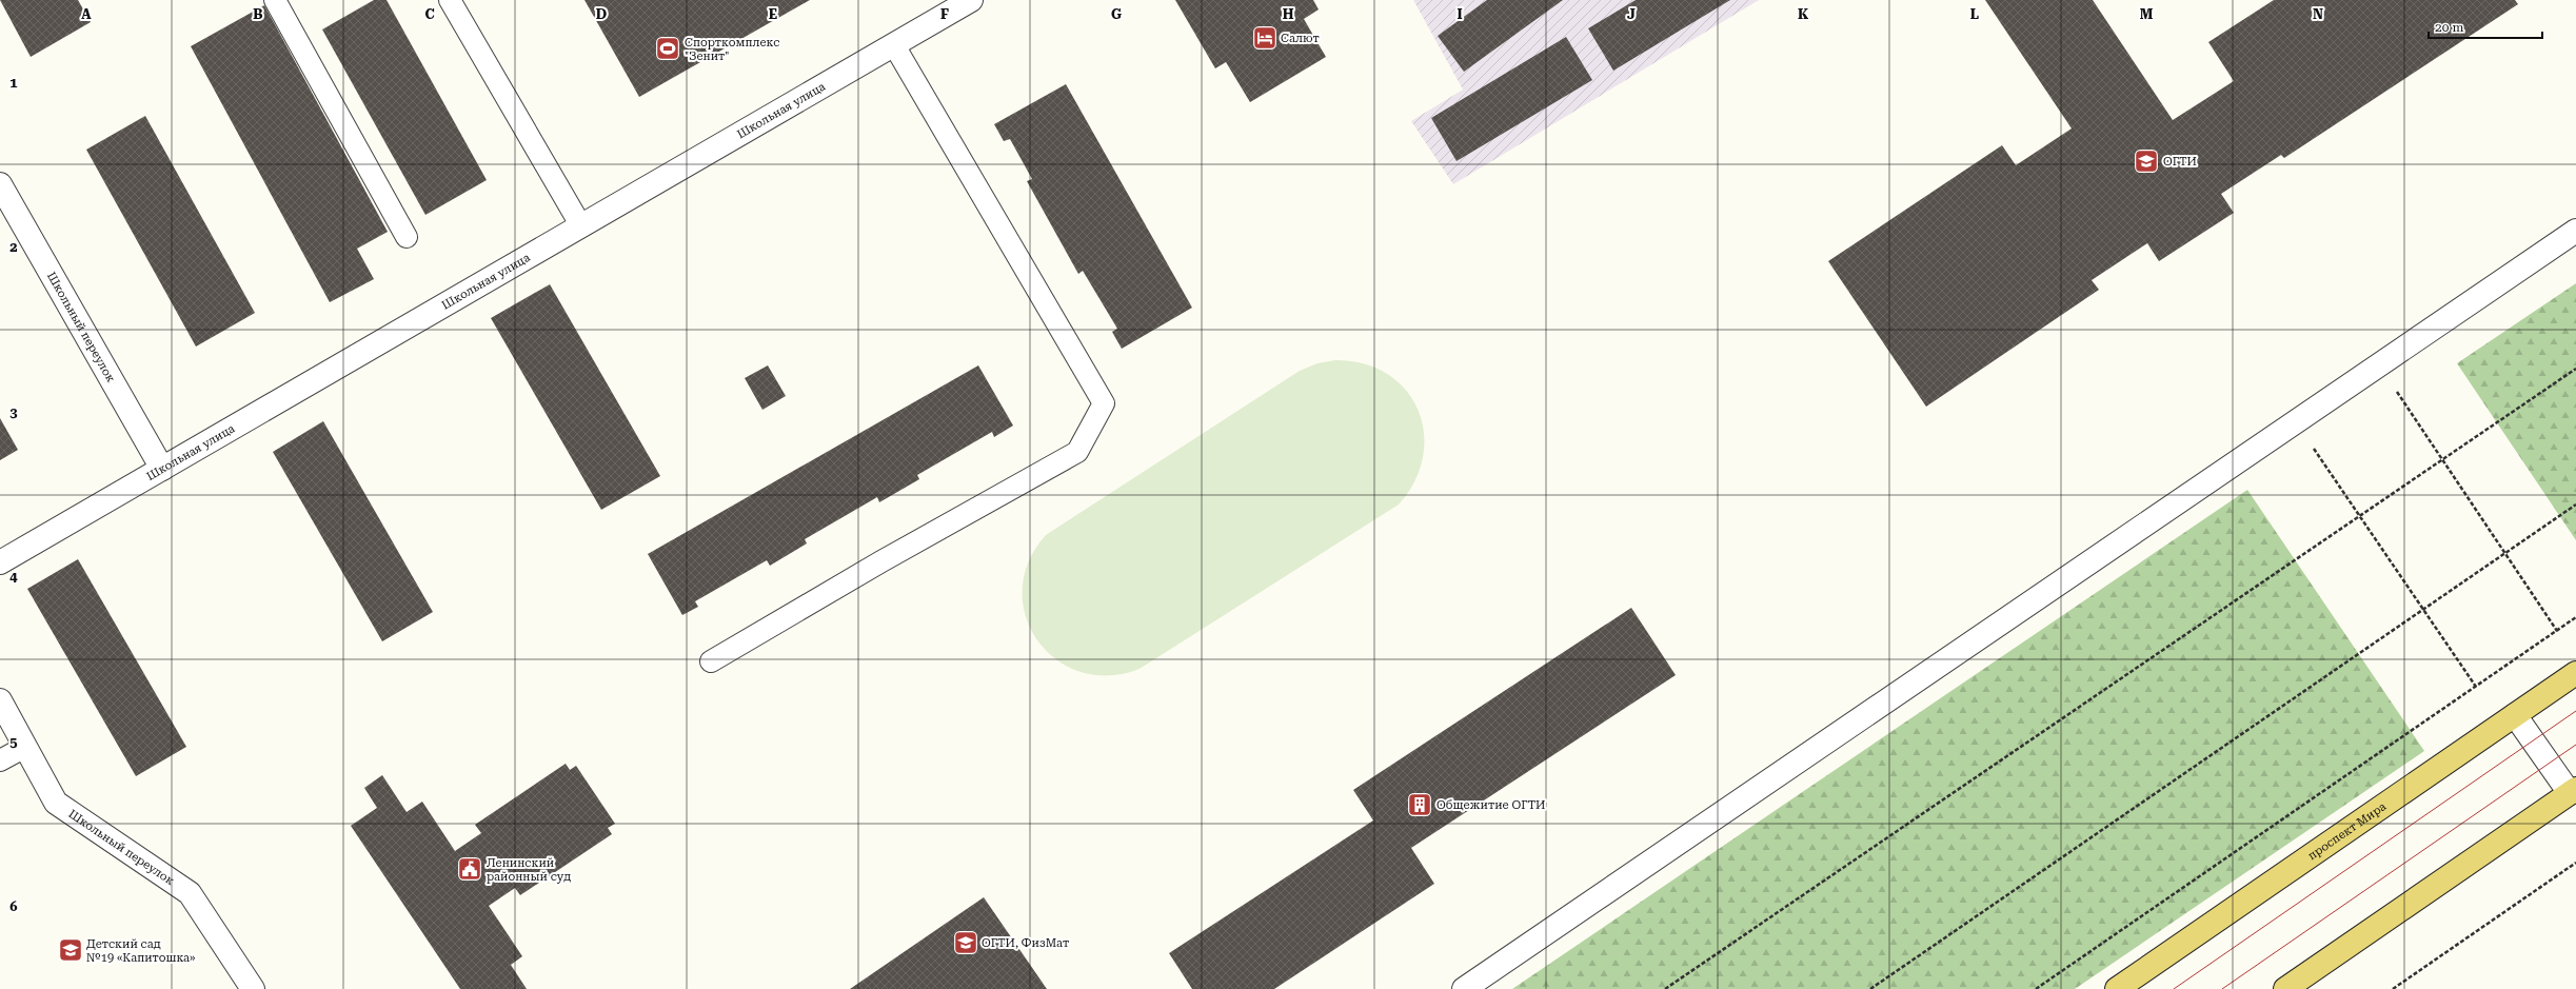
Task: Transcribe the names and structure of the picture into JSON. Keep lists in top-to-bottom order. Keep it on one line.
{"streets":{"main road":["проспект Мира"],"street":["Школьная улица","Школьный переулок"]},"crossings":[["Школьная улица","Школьный переулок"]],"places":{"hotel":["Салют"],"sports":["Спорткомплекс \"Зенит\""],"school or university":["ОГТИ","ОГТИ, ФизМат","Детский сад №19 «Капитошка»"],"building":["Общежитие ОГТИ"],"public building":["Ленинский районный суд"]},"scale_bar":"20 m","grid":{"columns":["A","B","C","D","E","F","G","H","I","J","K","L","M","N"],"rows":["1","2","3","4","5","6"]}}
